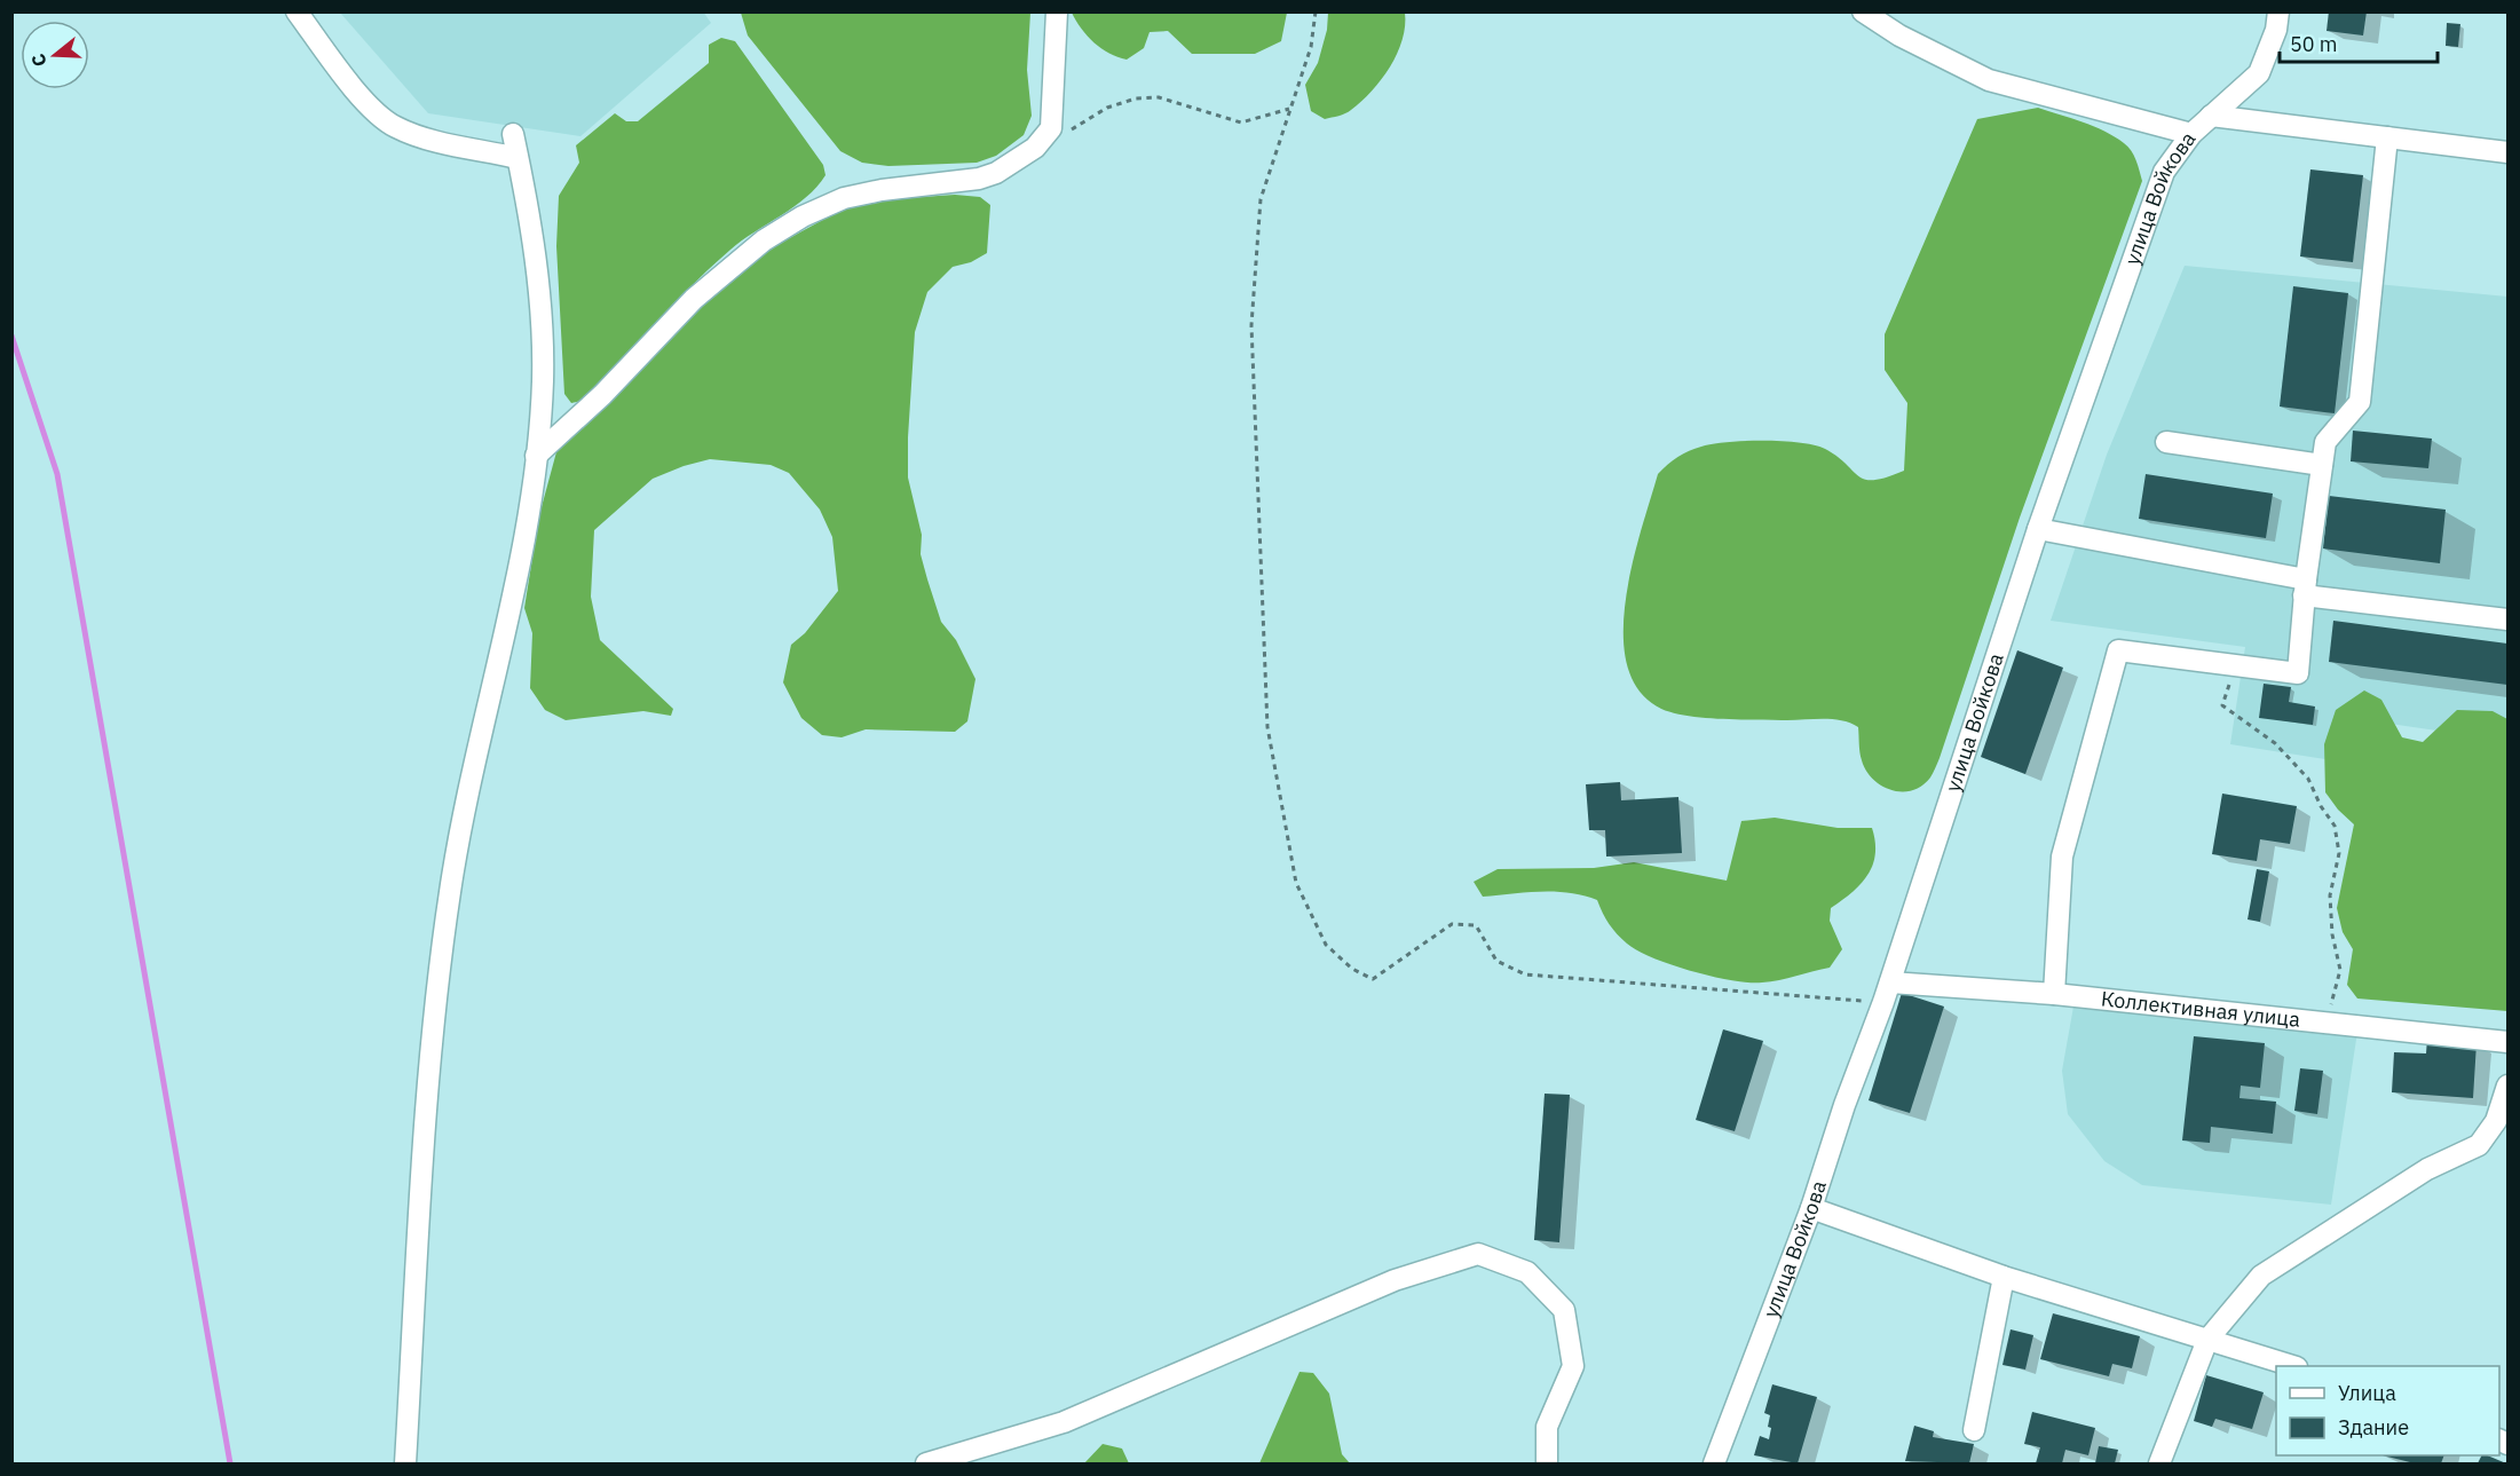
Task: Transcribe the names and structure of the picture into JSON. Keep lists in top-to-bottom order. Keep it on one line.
{"streets":{"street":["улица Войкова","Коллективная улица"]},"crossings":[["улица Войкова","Коллективная улица"]],"legend":["Улица","Здание"],"scale_bar":"50 m","north":"left"}
